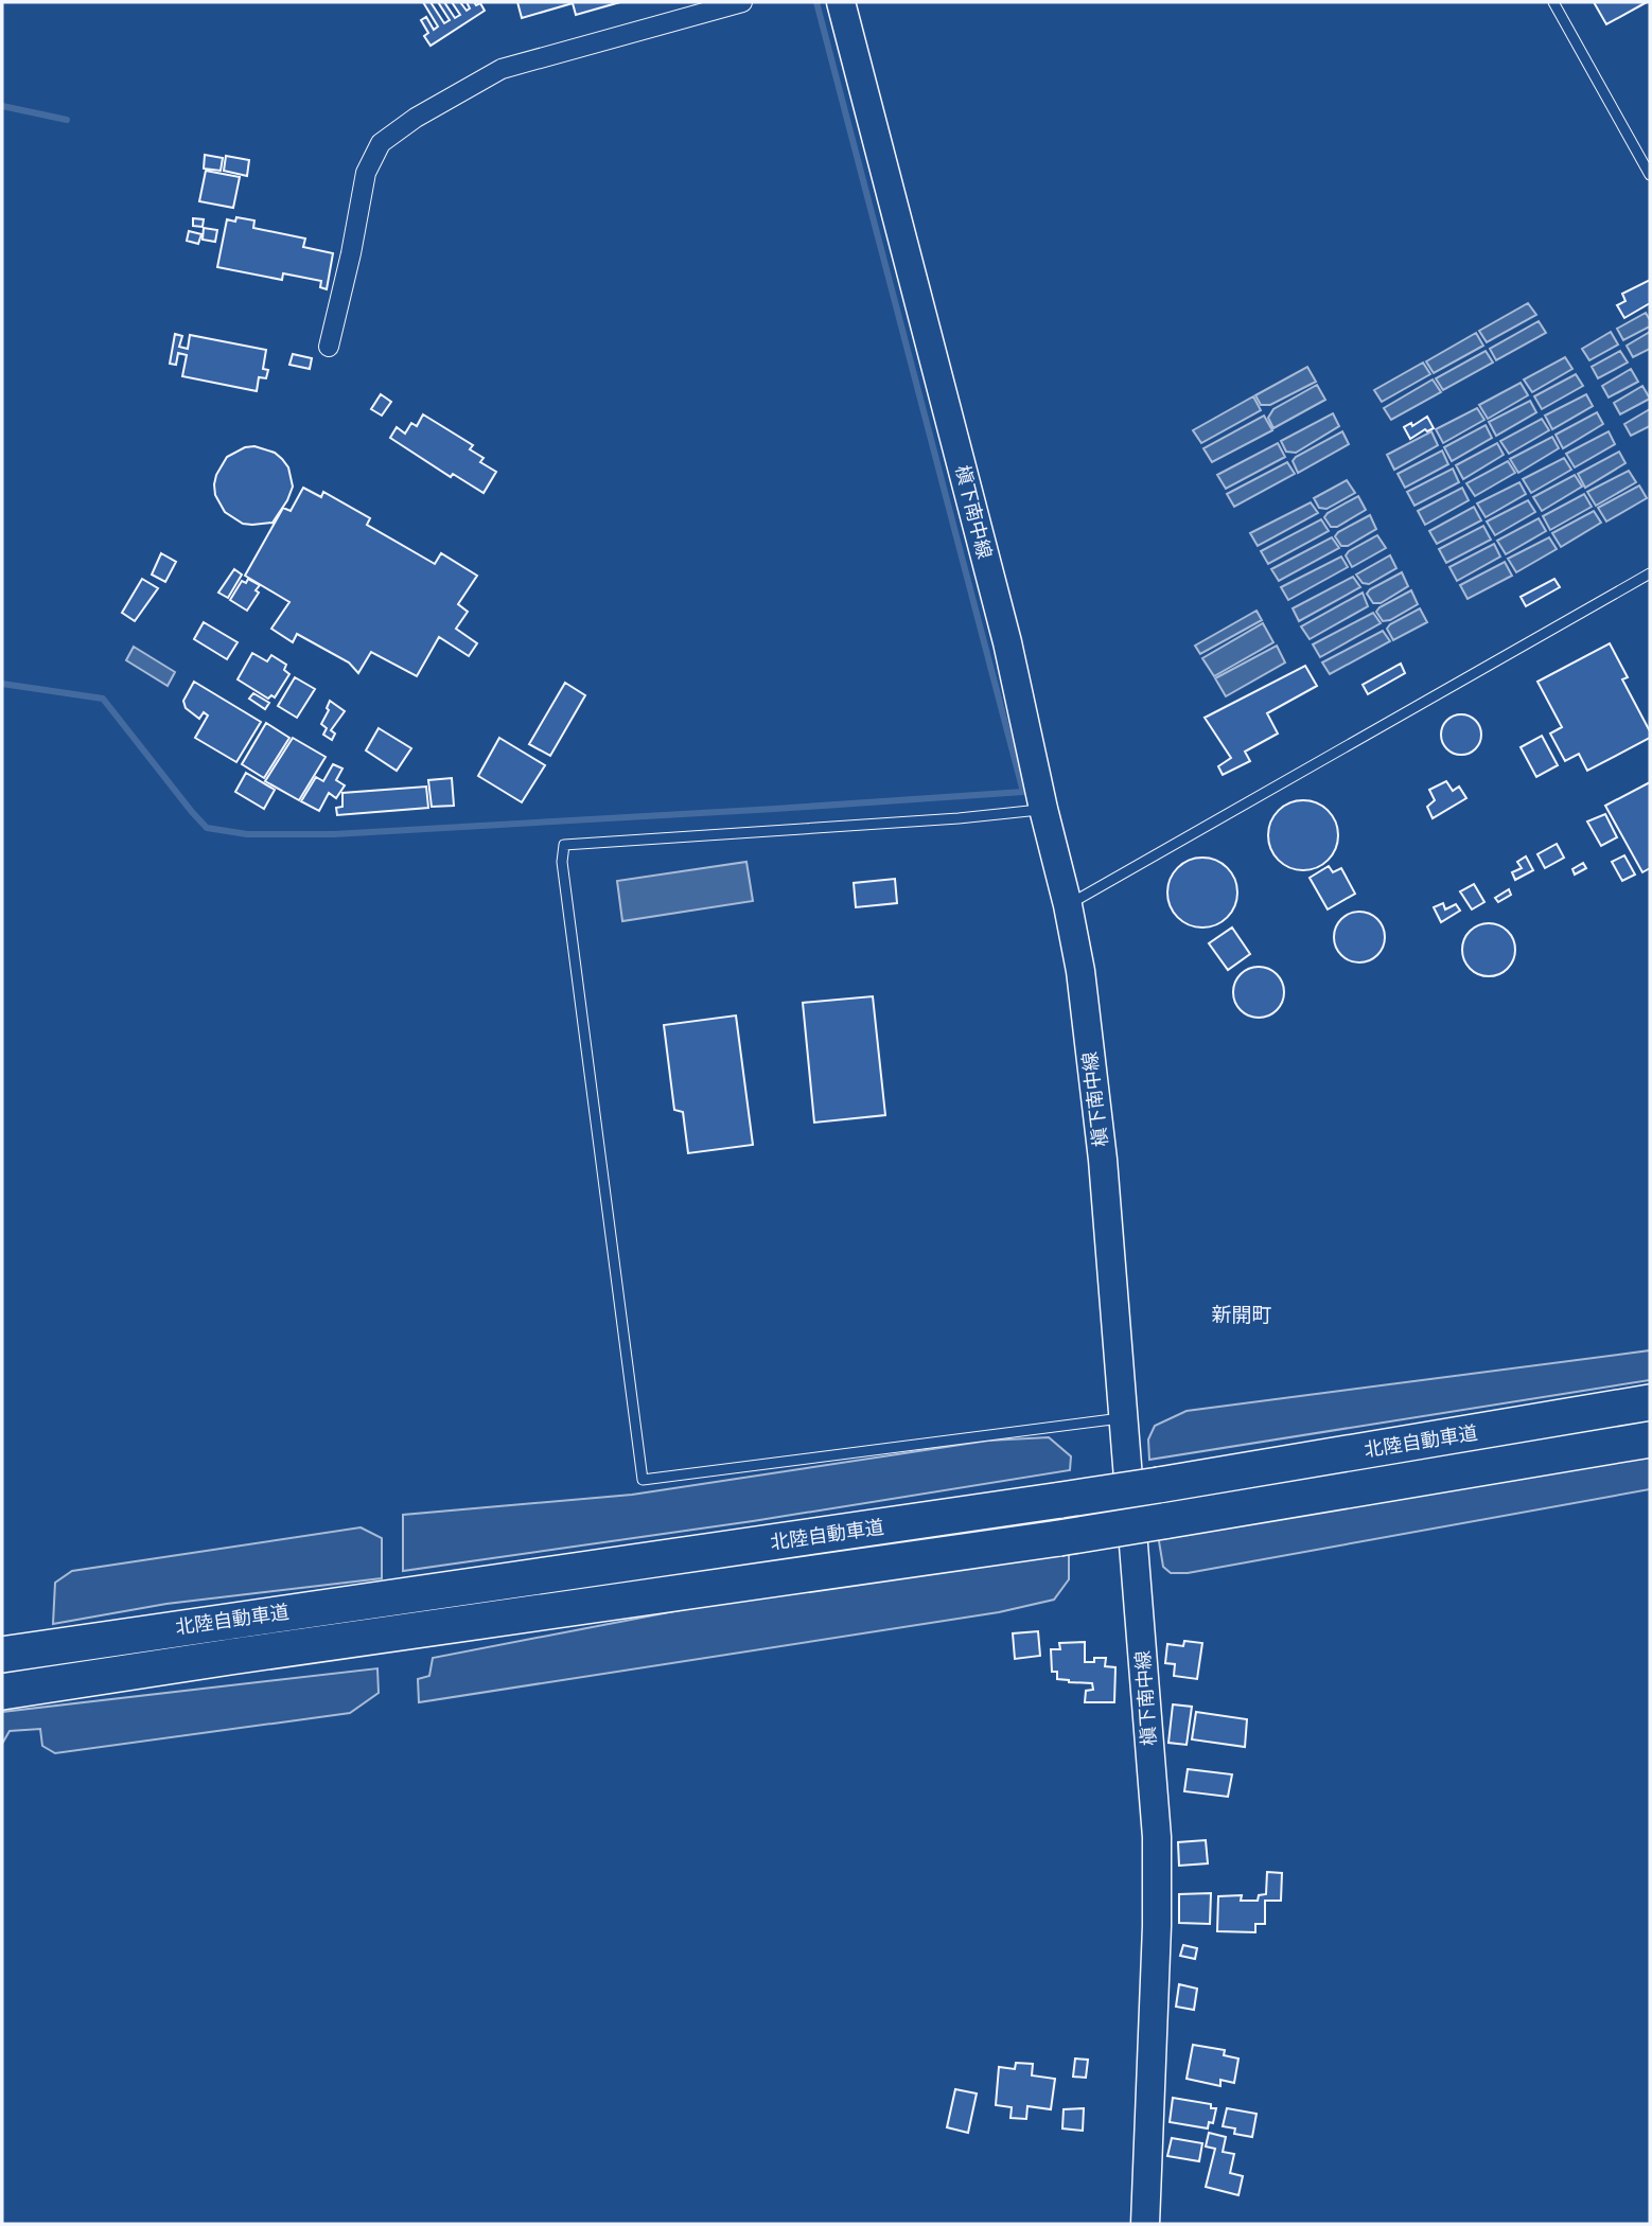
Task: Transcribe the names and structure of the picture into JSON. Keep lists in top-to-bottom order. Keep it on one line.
{"streets":{"highway":["北陸自動車道"],"main road":["槇下南中線"]},"districts":["新開町"]}
